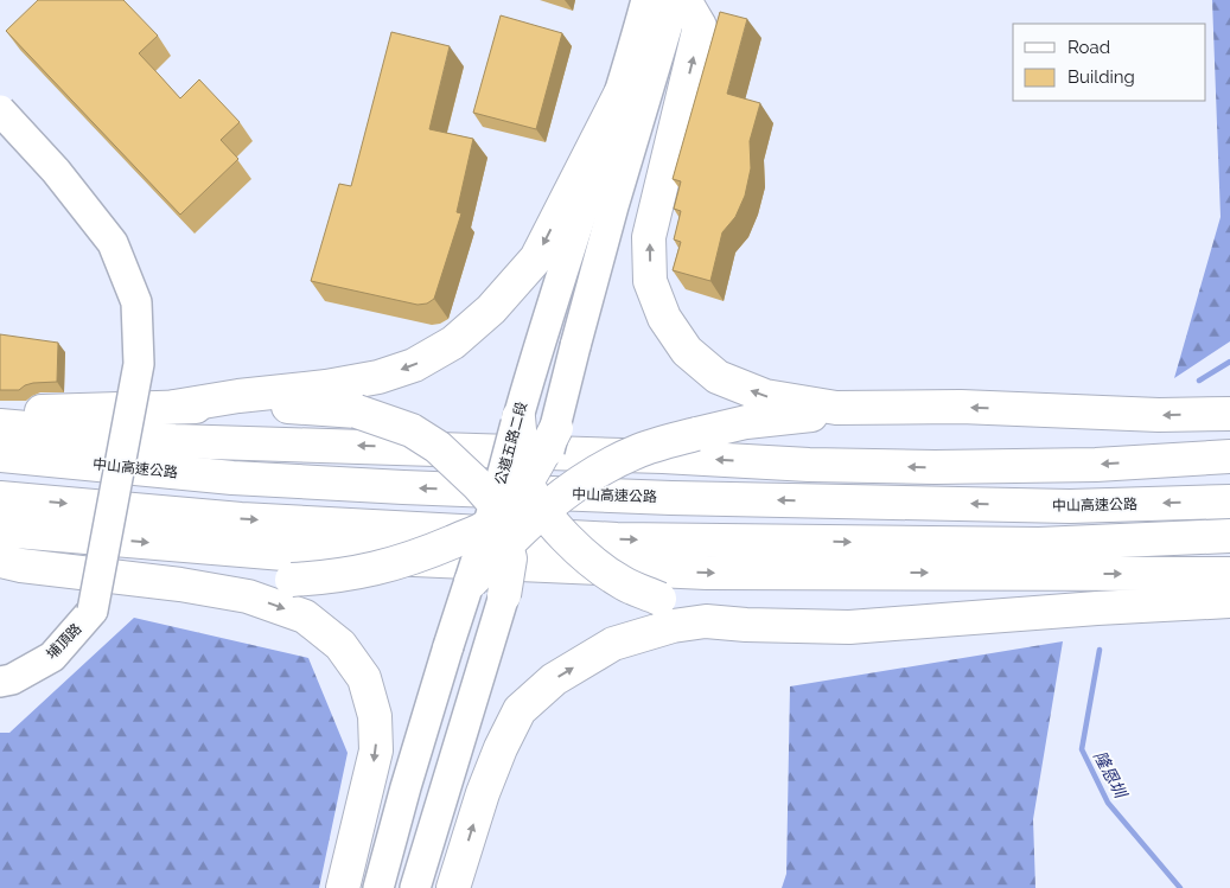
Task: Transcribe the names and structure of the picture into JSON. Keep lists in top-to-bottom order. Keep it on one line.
{"streets":{"highway":["中山高速公路"],"street":["公道五路二段","埔頂路"]},"water":["隆恩圳"],"legend":["Road","Building"]}
